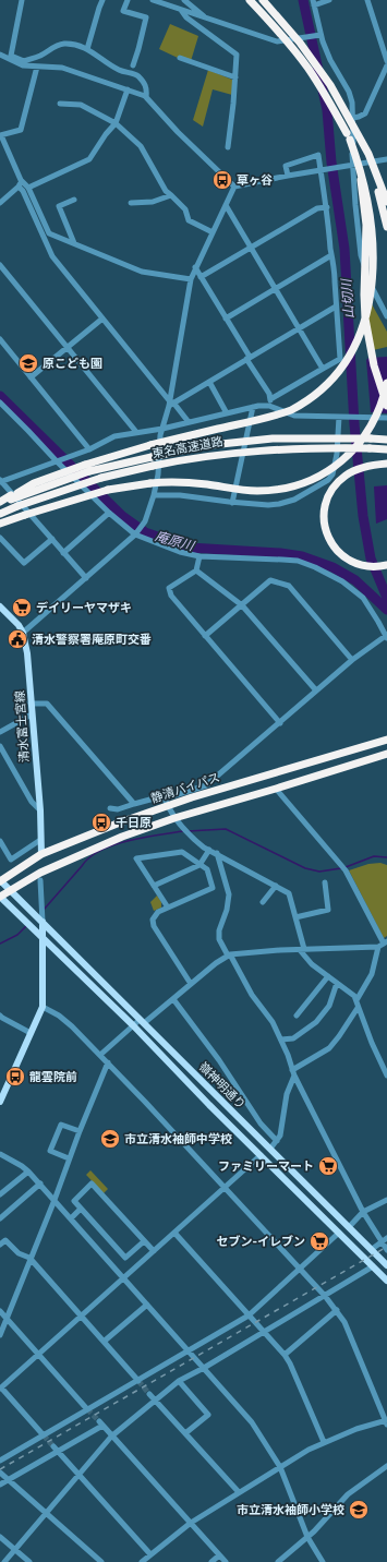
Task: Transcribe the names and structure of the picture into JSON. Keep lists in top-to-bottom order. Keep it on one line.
{"streets":{"highway":["東名高速道路","静清バイパス"],"main road":["清水富士宮線","嶺神明通り"]},"crossings":[["清水富士宮線","静清バイパス"]],"water":["山切川","庵原川"],"places":{"bus stop":["草ヶ谷","千日原","龍雲院前"],"school or university":["原こども園","市立清水袖師中学校","市立清水袖師小学校"],"supermarket":["デイリーヤマザキ","ファミリーマート","セブン-イレブン"],"public building":["清水警察署庵原町交番"]}}
